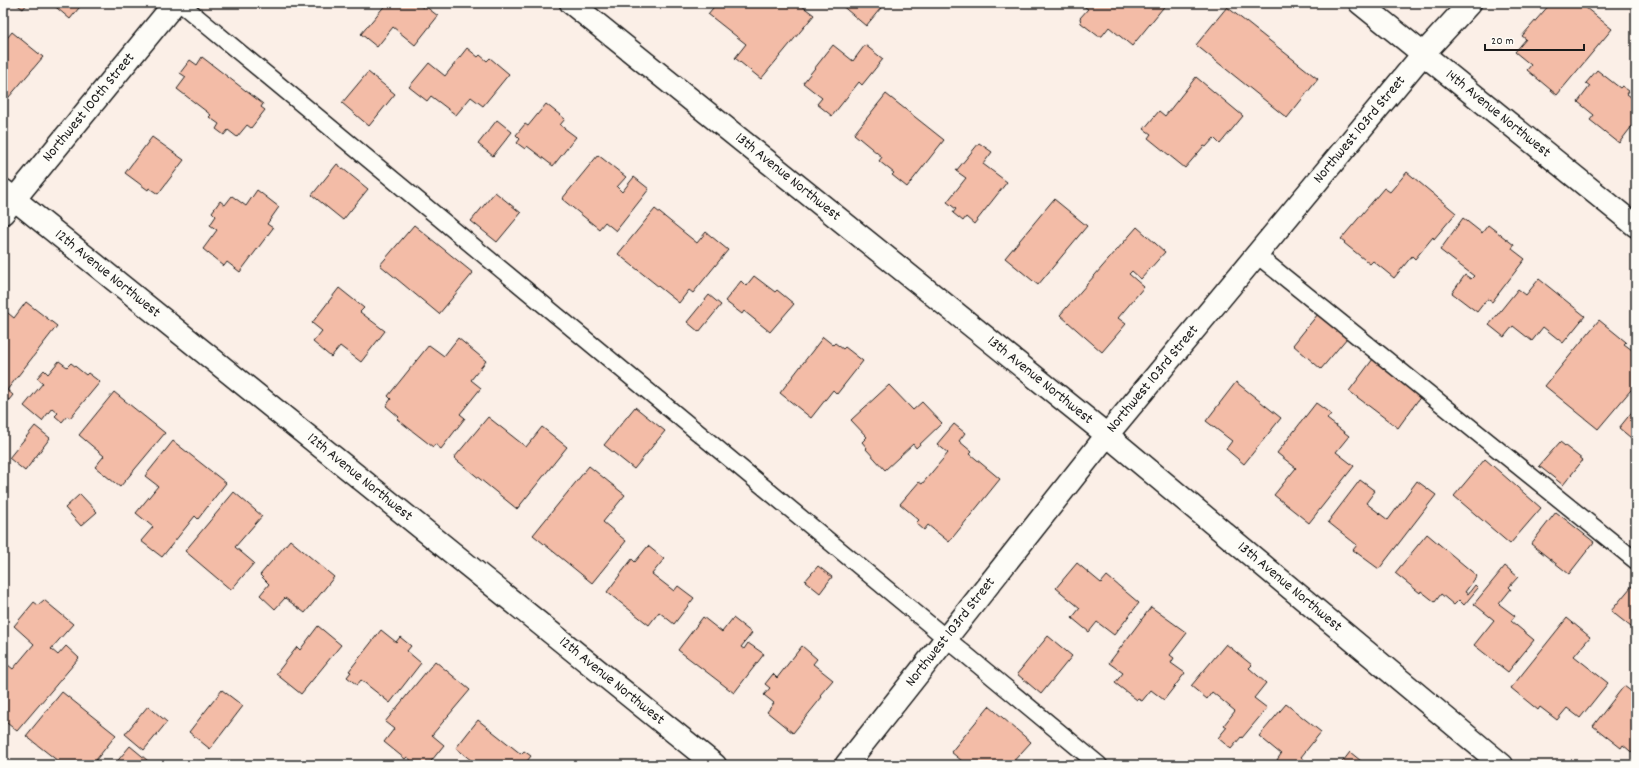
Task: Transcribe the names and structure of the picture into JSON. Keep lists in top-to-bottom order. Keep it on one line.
{"streets":{"street":["Northwest 100th Street","14th Avenue Northwest","Northwest 103rd Street","13th Avenue Northwest","12th Avenue Northwest"]},"crossings":[["Northwest 100th Street","12th Avenue Northwest"],["14th Avenue Northwest","Northwest 103rd Street"],["Northwest 103rd Street","13th Avenue Northwest"]],"scale_bar":"20 m"}
